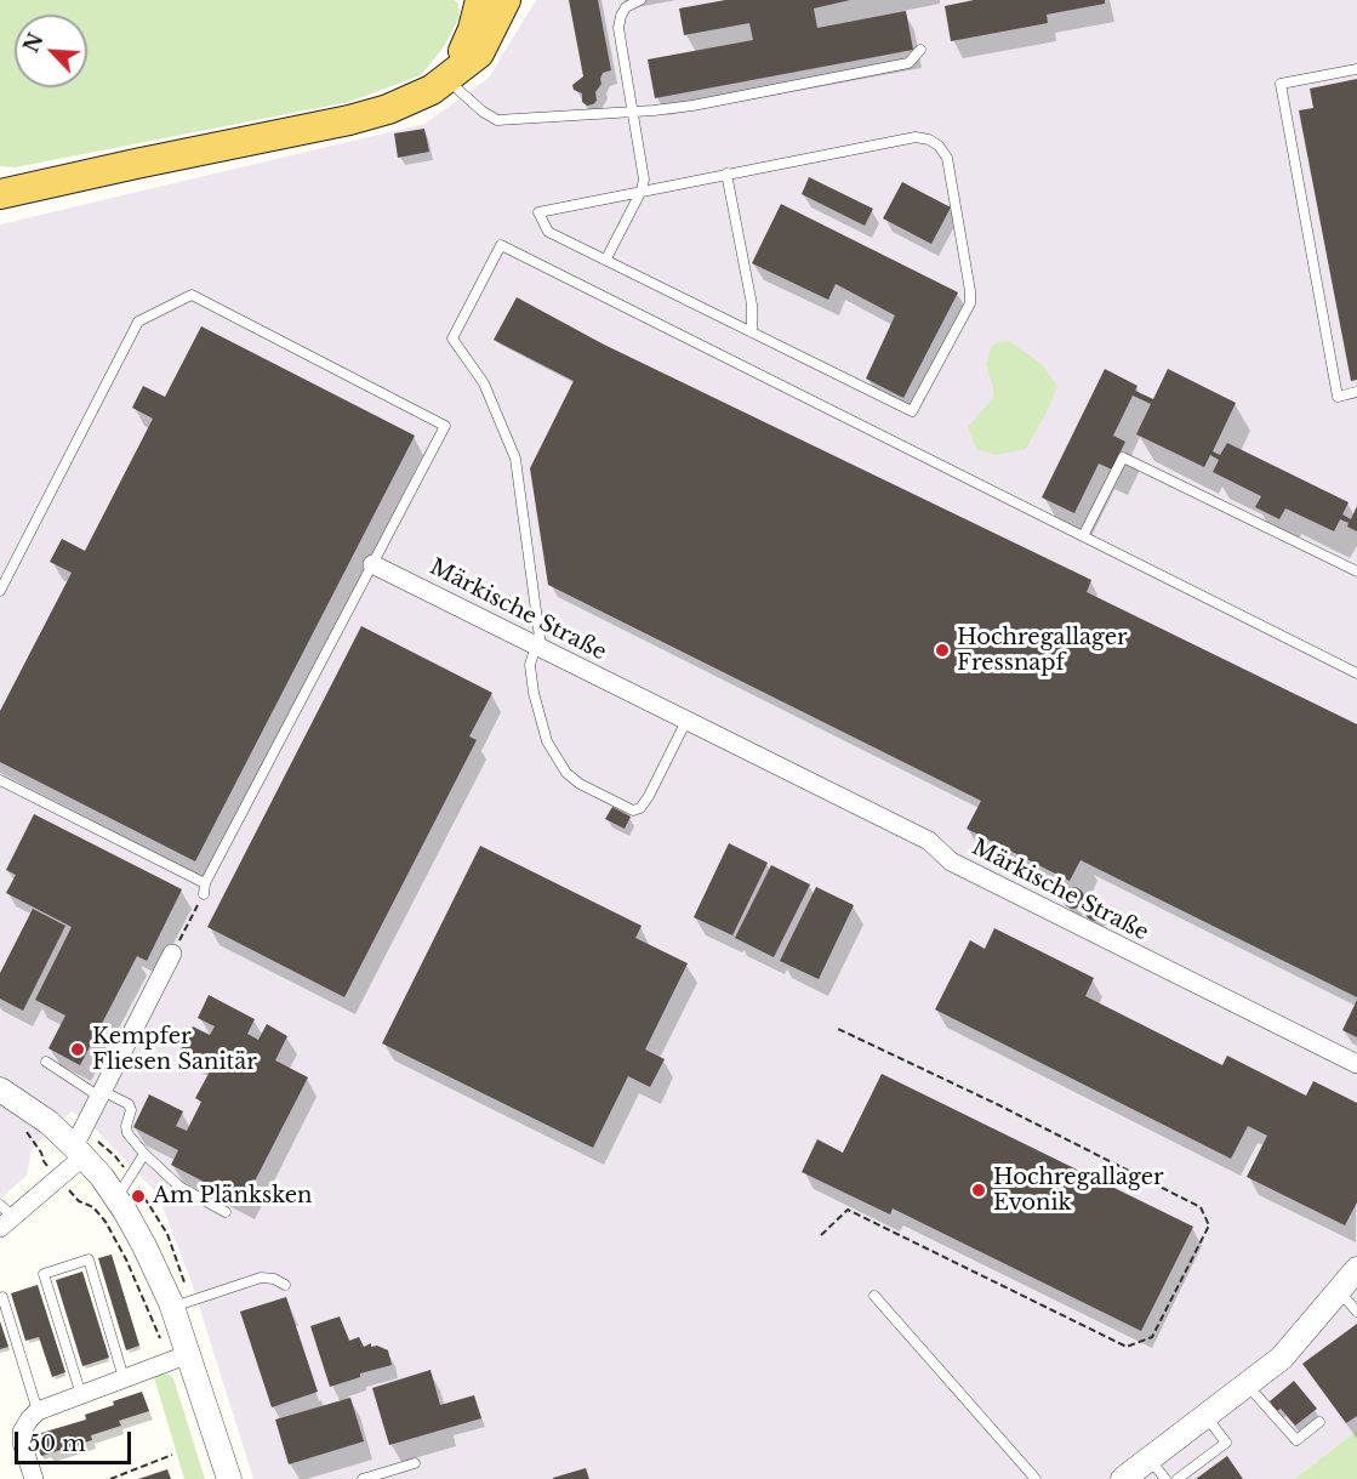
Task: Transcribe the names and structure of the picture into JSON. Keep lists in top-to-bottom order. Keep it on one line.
{"streets":{"street":["Märkische Straße"]},"places":["Hochregallager Fressnapf","Kempfer Fliesen Sanitär","Hochregallager Evonik","Am Plänksken"],"scale_bar":"50 m","north":"top left"}
